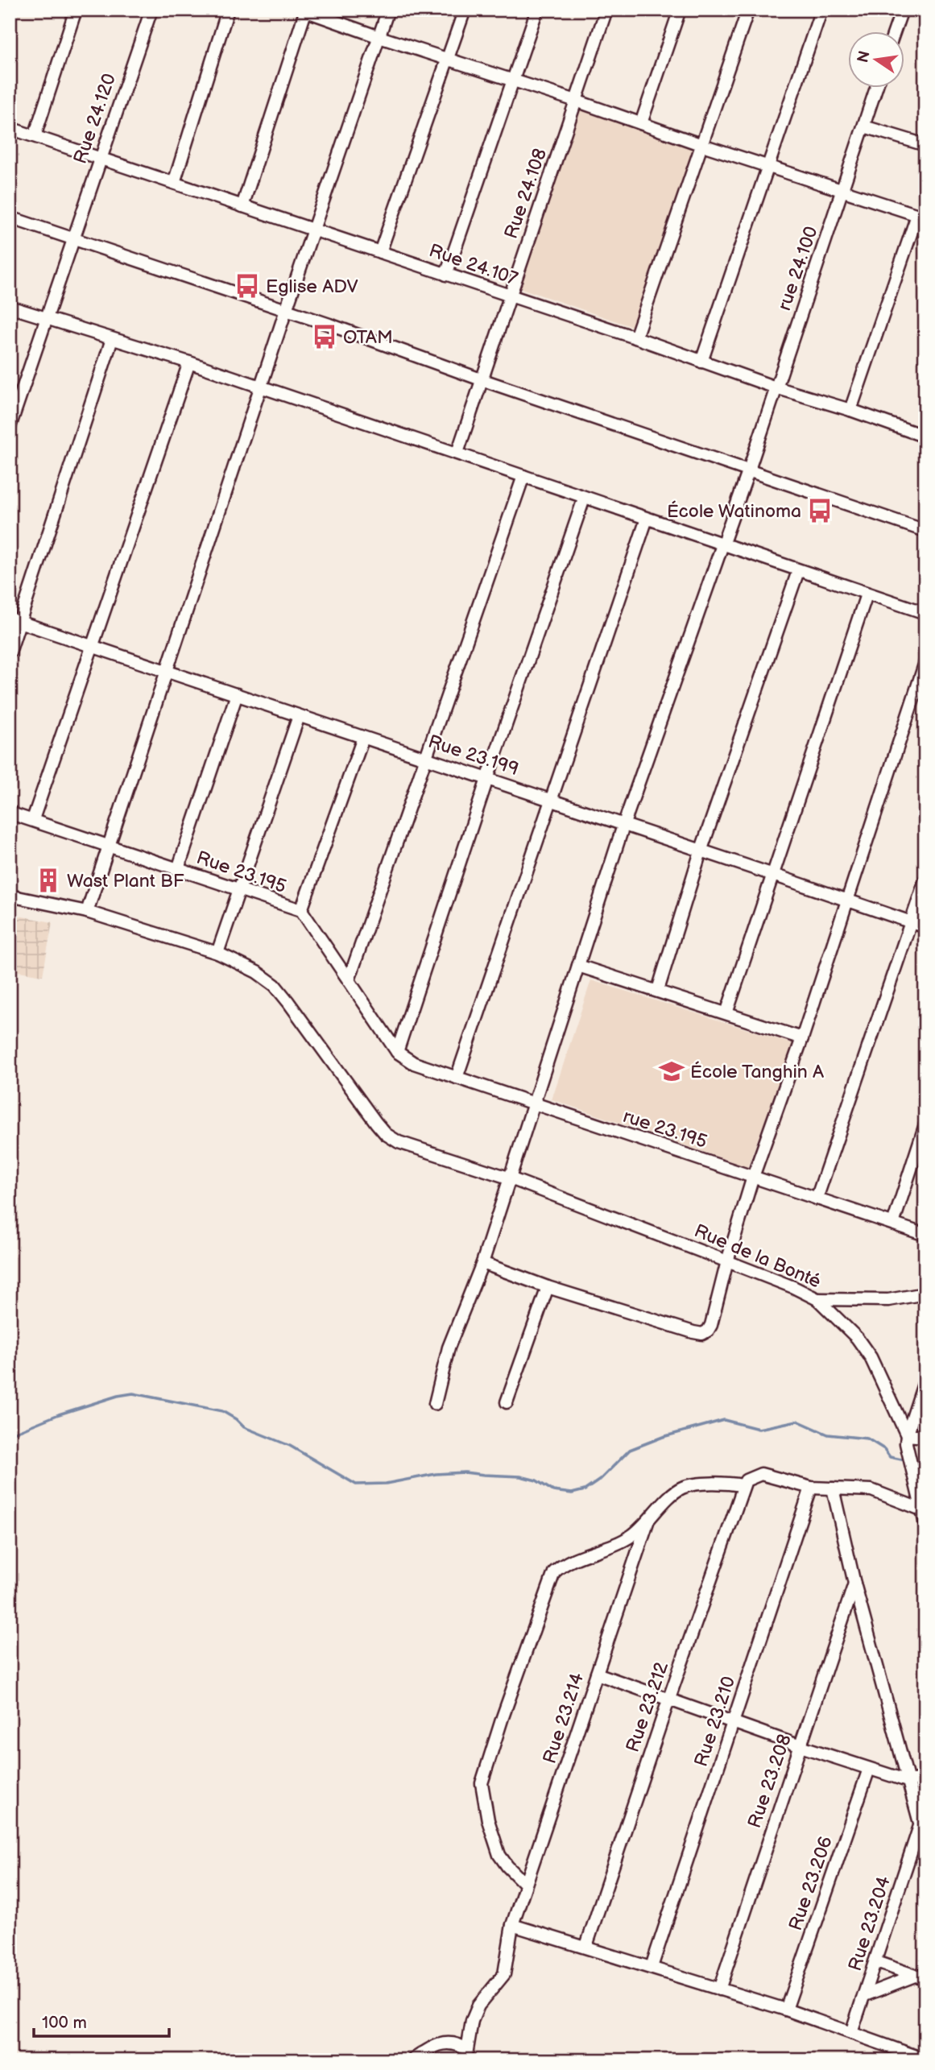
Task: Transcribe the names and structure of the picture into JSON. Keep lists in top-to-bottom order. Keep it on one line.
{"streets":{"street":["Rue 24.120","Rue 24.108","Rue 24.107","rue 24.100","Rue 23.199","Rue 23.195","rue 23.195","Rue de la Bonté","Rue 23.212","Rue 23.214","Rue 23.210","Rue 23.208","Rue 23.206","Rue 23.204"]},"crossings":[["Rue 24.120","Rue 24.107"],["Rue 24.108","Rue 24.107"],["Rue 24.107","rue 24.100"],["rue 24.100","Rue 23.199"],["rue 24.100","rue 23.195"],["rue 24.100","Rue de la Bonté"],["Rue 23.195","rue 23.195"]],"places":{"bus stop":["Eglise ADV","OTAM","École Watinoma"],"building":["Wast Plant BF"],"school or university":["École Tanghin A"]},"scale_bar":"100 m","north":"left"}
